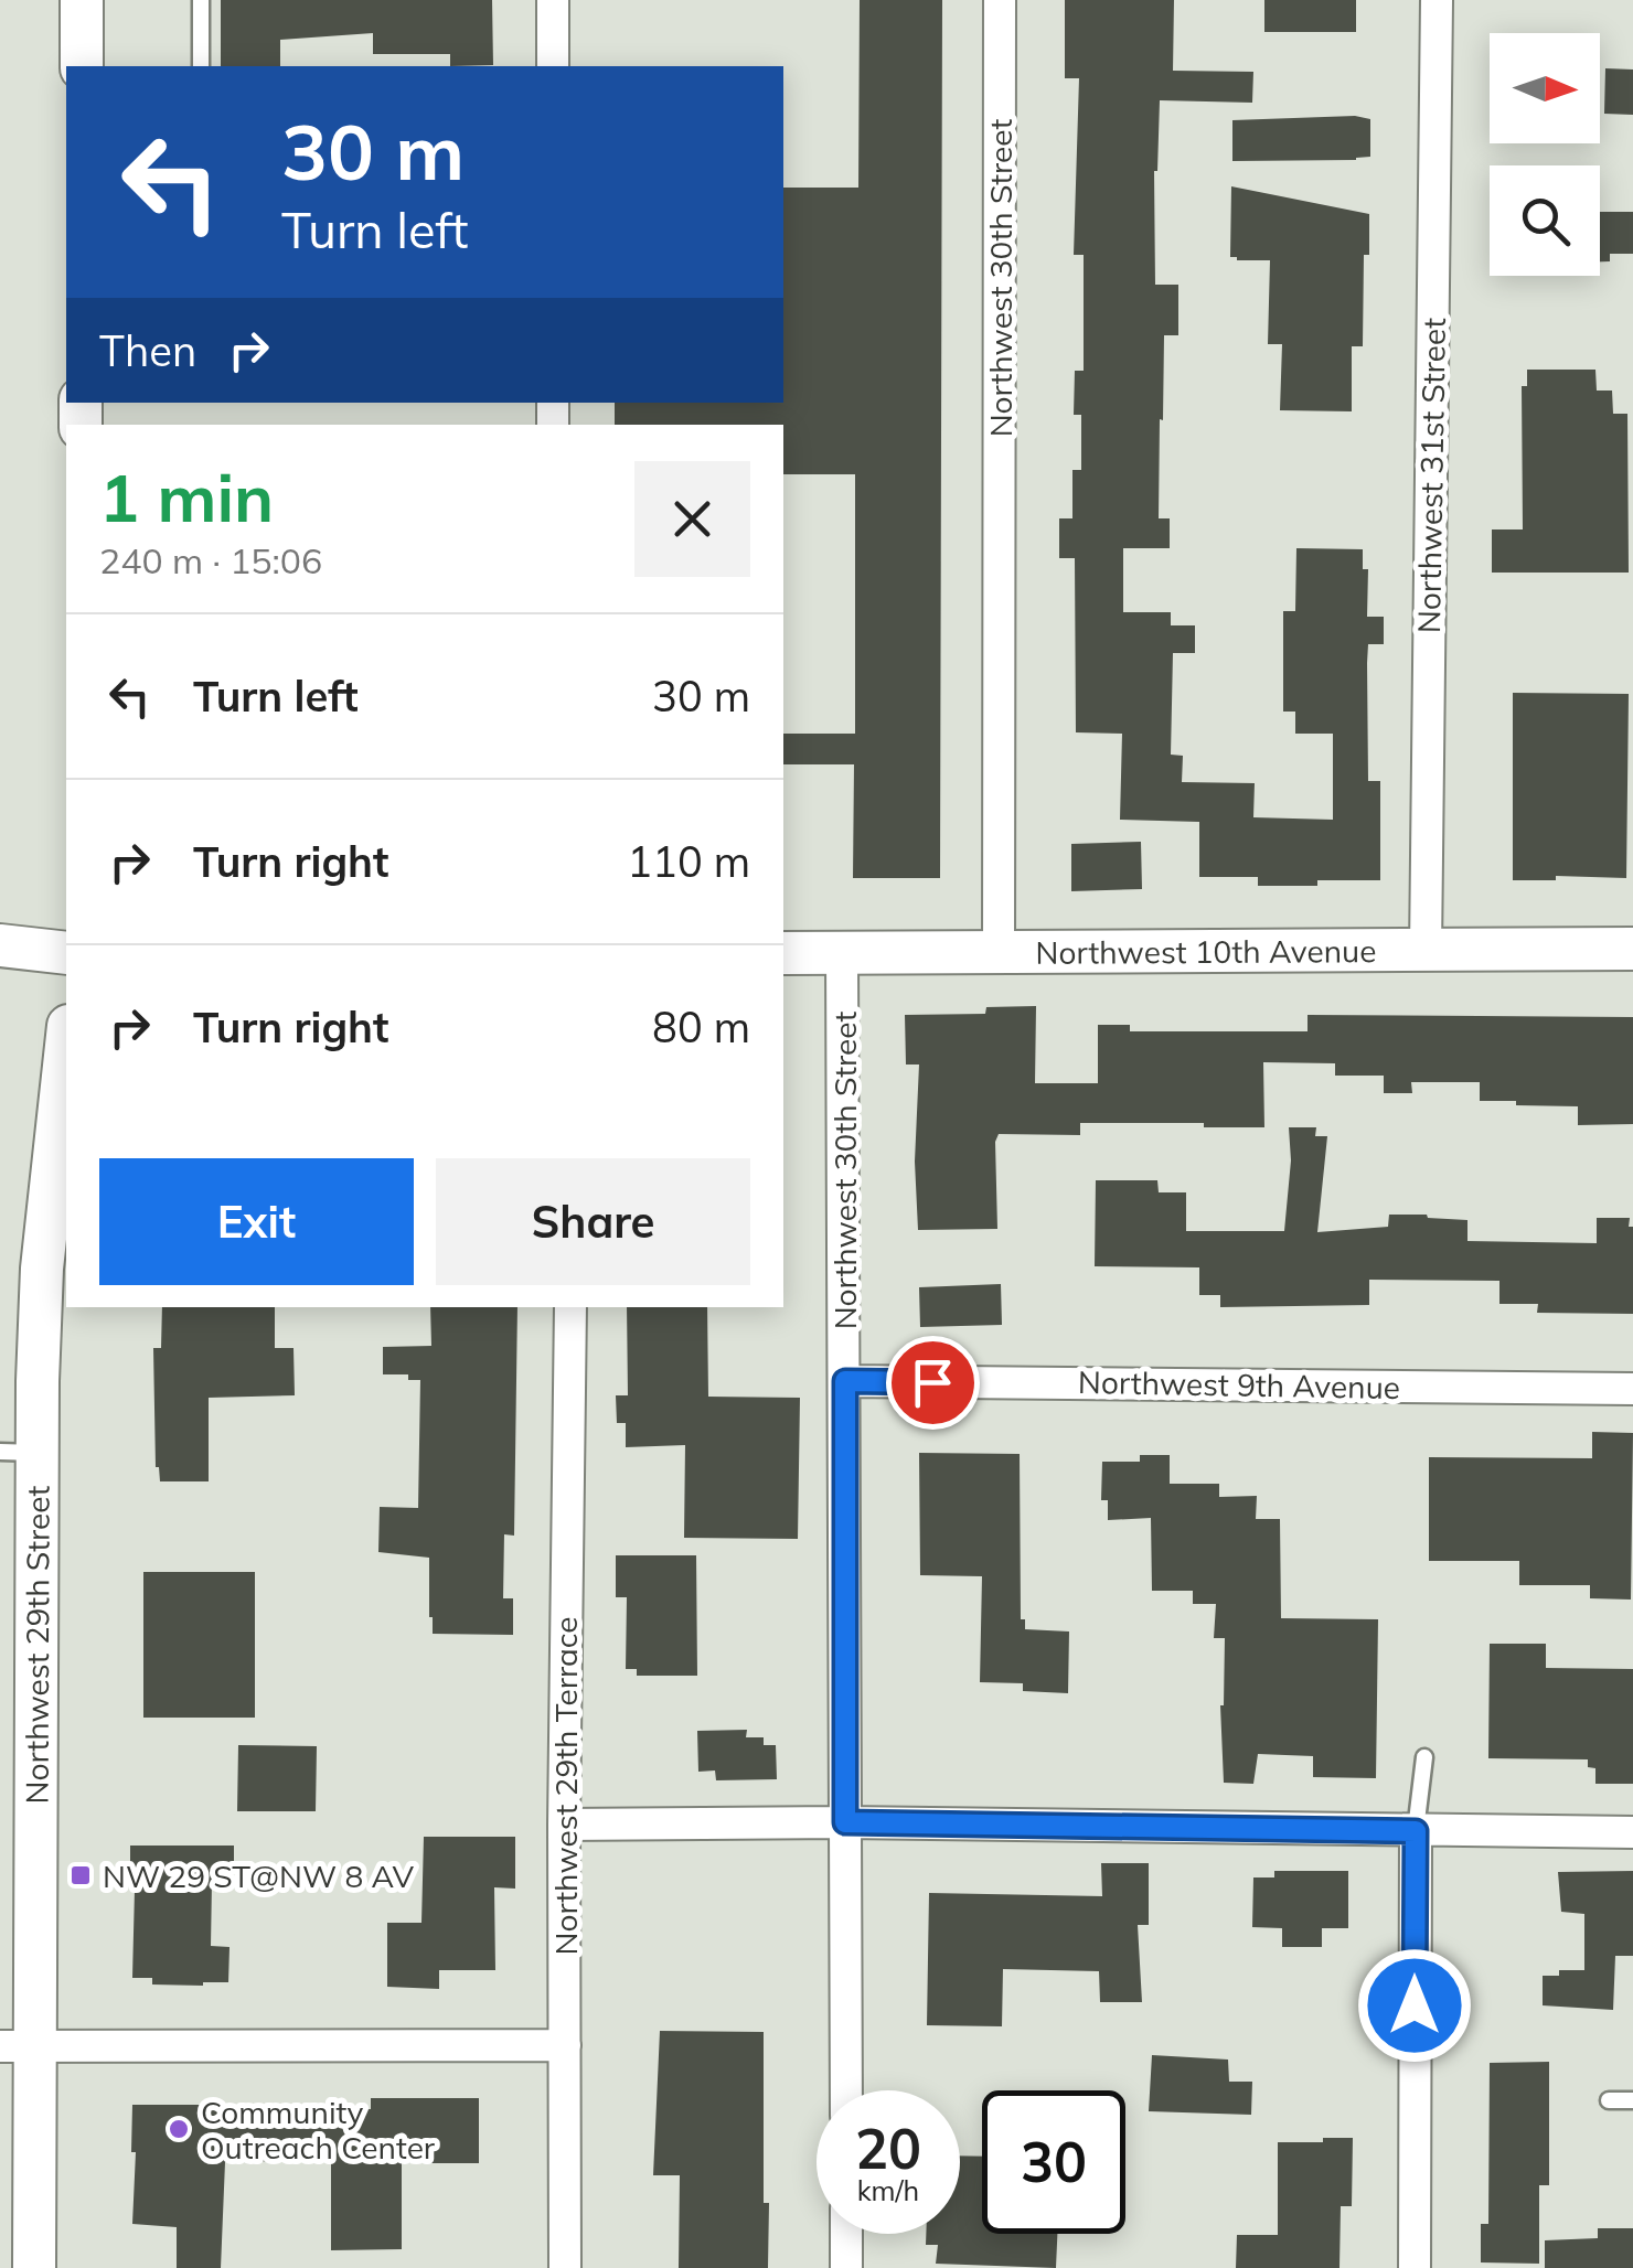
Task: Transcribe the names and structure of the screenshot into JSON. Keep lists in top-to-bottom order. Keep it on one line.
{"streets":{"street":["Northwest 30th Street","Northwest 31st Street","Northwest 10th Avenue","Northwest 9th Avenue","Northwest 29th Street","Northwest 29th Terrace"]},"crossings":[["Northwest 30th Street","Northwest 10th Avenue"],["Northwest 30th Street","Northwest 9th Avenue"],["Northwest 31st Street","Northwest 10th Avenue"]],"places":{"transit":["NW 29 ST@NW 8 AV"],"other":["Community Outreach Center"]},"north":"right","page":{"turn":["30 m","Turn left"],"then":"Then","heading":["1 min","240 m · 15:06"],"list":[{"name":"Turn left","value":"30 m"},{"name":"Turn right","value":"110 m"},{"name":"Turn right","value":"80 m"}],"buttons":["Exit","Share"],"speed":"20 km/h","limit":"30"}}
